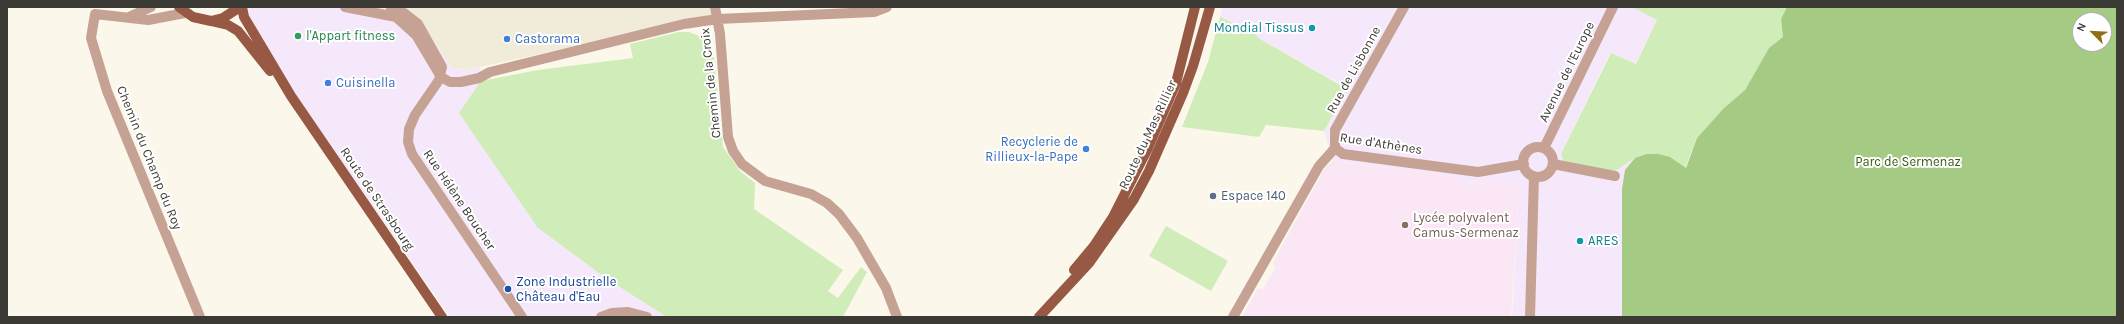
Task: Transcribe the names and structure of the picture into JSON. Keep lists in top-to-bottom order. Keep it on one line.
{"streets":{"main road":["Route du Mas Rillier","Route de Strasbourg"],"street":["Rue de Lisbonne","Avenue de l'Europe","Chemin de la Croix","Rue d'Athènes","Chemin du Champ du Roy","Rue Hélène Boucher"]},"crossings":[["Rue de Lisbonne","Rue d'Athènes"],["Avenue de l'Europe","Rue d'Athènes"]],"parks":["Parc de Sermenaz"],"places":["Mondial Tissus","l'Appart fitness","Castorama","Cuisinella","Recyclerie de Rillieux-la-Pape","Espace 140","Lycée polyvalent Camus-Sermenaz","ARES","Zone Industrielle Château d'Eau"],"north":"top left"}
